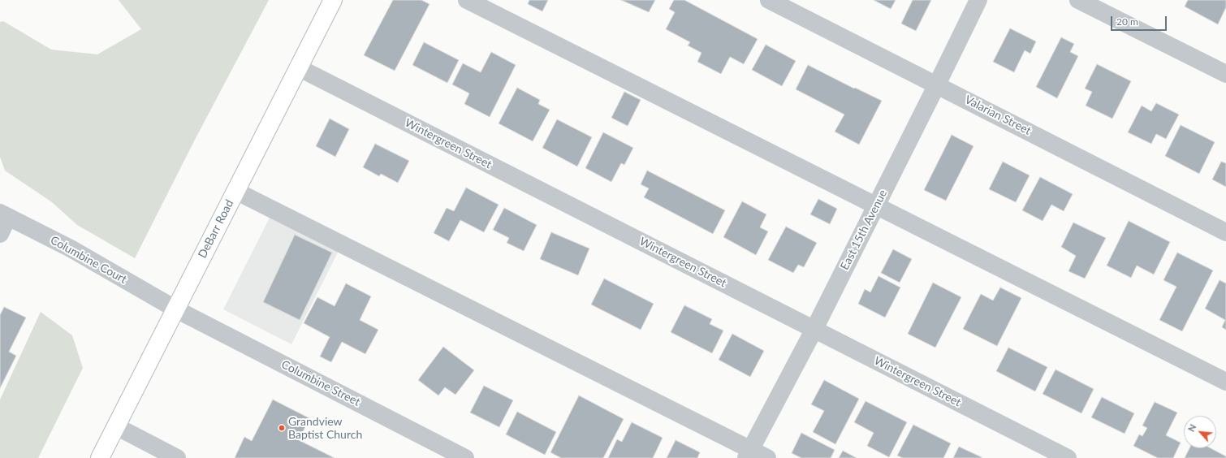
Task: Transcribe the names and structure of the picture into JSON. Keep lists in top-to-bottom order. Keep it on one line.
{"streets":{"main road":["DeBarr Road"],"street":["Valarian Street","Wintergreen Street","East 15th Avenue","Columbine Court","Columbine Street"]},"crossings":[["Valarian Street","East 15th Avenue"],["Wintergreen Street","DeBarr Road"],["Wintergreen Street","East 15th Avenue"],["DeBarr Road","Columbine Court"],["DeBarr Road","Columbine Street"],["Columbine Court","Columbine Street"]],"places":["Grandview Baptist Church"],"scale_bar":"20 m","north":"top left"}
